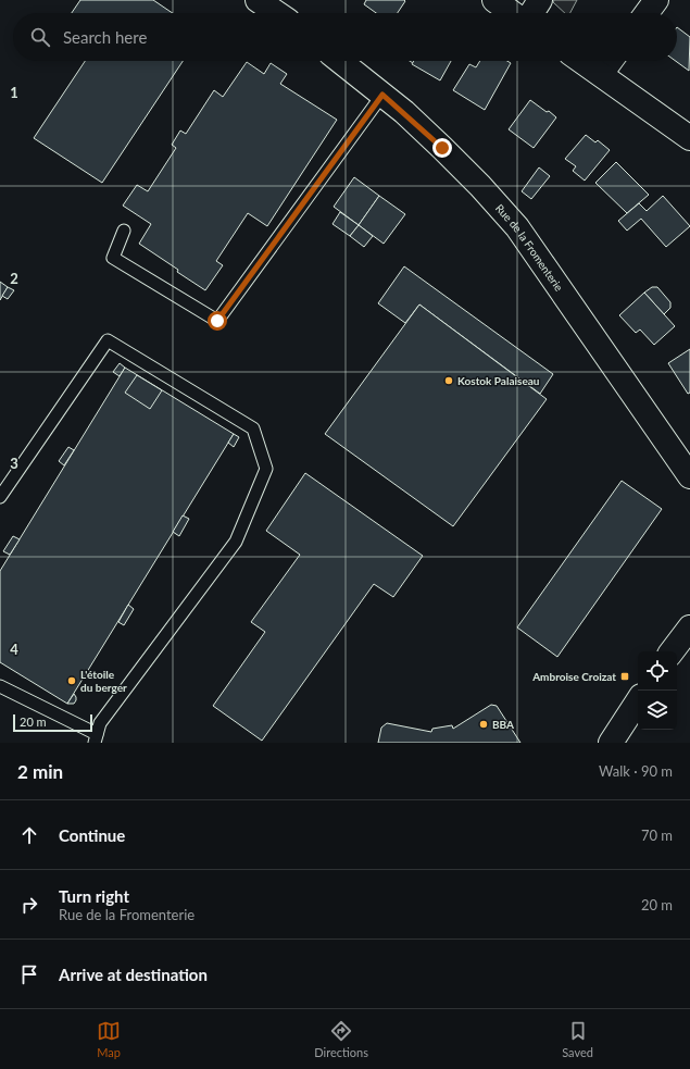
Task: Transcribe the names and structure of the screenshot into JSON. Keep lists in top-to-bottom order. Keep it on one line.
{"streets":{"street":["Rue de la Fromenterie"]},"places":{"other":["Kostok Palaiseau","L'étoile du berger","BBA"],"transit":["Ambroise Croizat"]},"scale_bar":"20 m","page":{"search":"Search here","scale":"20 m","heading":["2 min","Walk · 90 m"],"list":[["Continue","70 m"],["Turn right","Rue de la Fromenterie","20 m"],"Arrive at destination"],"nav":["Map","Directions","Saved"]},"grid":{"rows":["1","2","3","4"]}}
